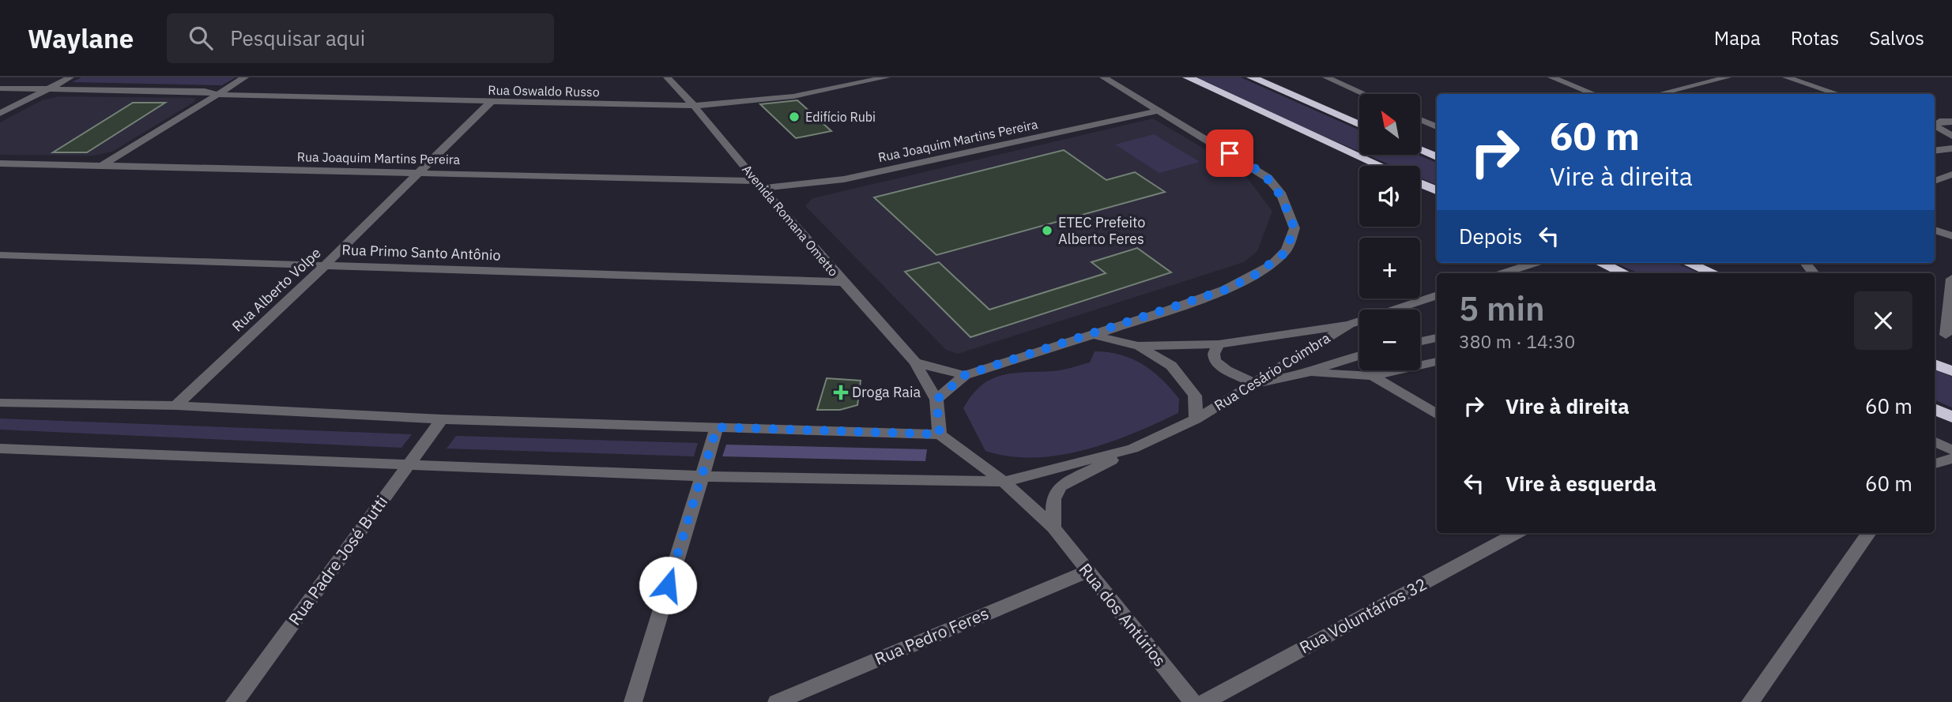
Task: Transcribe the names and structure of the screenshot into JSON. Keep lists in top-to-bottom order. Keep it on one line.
{"streets":{"street":["Rua Oswaldo Russo","Rua Joaquim Martins Pereira","Avenida Romana Ometto","Rua Primo Santo Antônio","Rua Alberto Volpe","Rua Cesário Coimbra","Rua Padre José Butti","Rua dos Antúrios","Rua Voluntários 32","Rua Pedro Feres"]},"crossings":[["Rua Oswaldo Russo","Avenida Romana Ometto"],["Rua Oswaldo Russo","Rua Alberto Volpe"],["Rua Joaquim Martins Pereira","Avenida Romana Ometto"],["Rua Joaquim Martins Pereira","Rua Alberto Volpe"],["Avenida Romana Ometto","Rua Primo Santo Antônio"],["Rua Primo Santo Antônio","Rua Alberto Volpe"],["Rua dos Antúrios","Rua Pedro Feres"]],"places":{"other":["Edifício Rubi","ETEC Prefeito Alberto Feres"],"health":["Droga Raia"]},"north":"top left","page":{"header":"Waylane","search":"Pesquisar aqui","nav":["Mapa","Rotas","Salvos"],"map_buttons":["+","−"],"turn":["60 m","Vire à direita"],"then":"Depois","heading":["5 min","380 m · 14:30"],"list":[{"name":"Vire à direita","value":"60 m"},{"name":"Vire à esquerda","value":"60 m"}]}}
